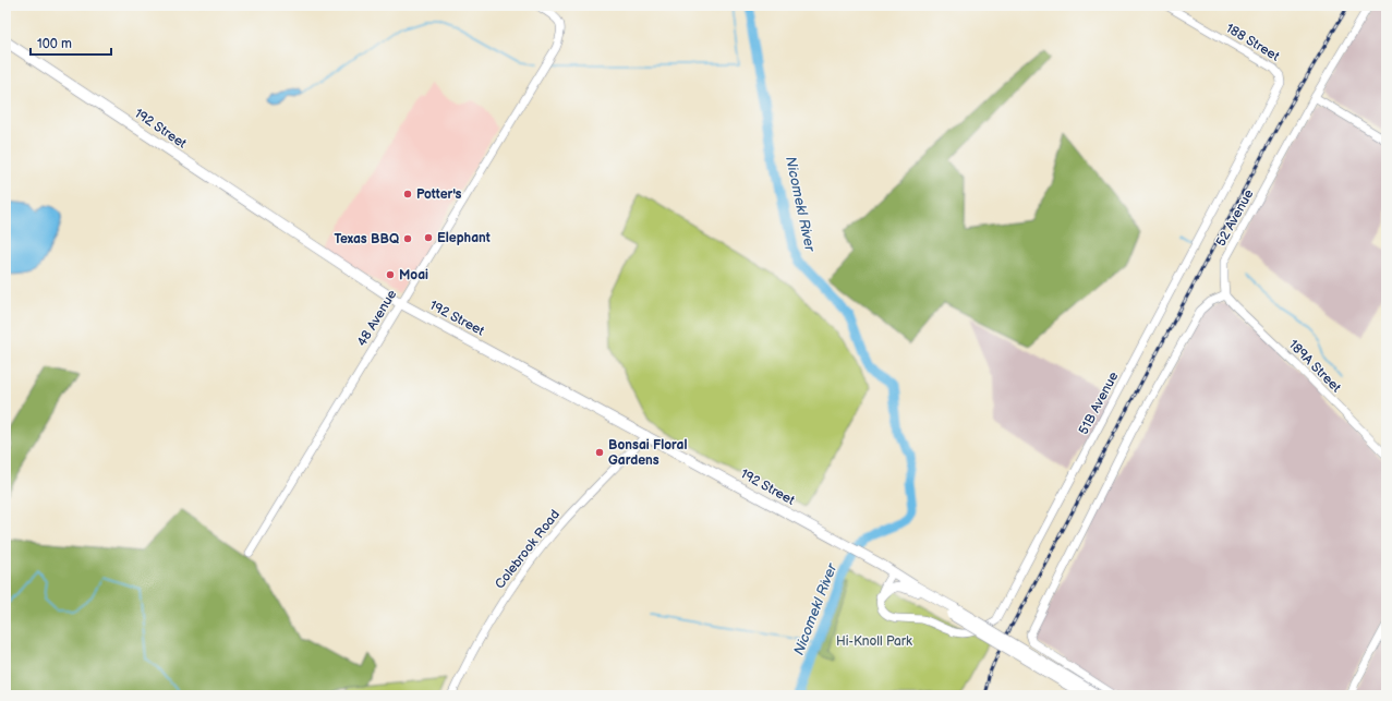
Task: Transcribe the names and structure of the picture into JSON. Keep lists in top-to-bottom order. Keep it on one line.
{"streets":{"main road":["192 Street"],"street":["188 Street","52 Avenue","48 Avenue","189A Street","51B Avenue","Colebrook Road"]},"crossings":[["188 Street","51B Avenue"],["192 Street","48 Avenue"],["192 Street","Colebrook Road"],["52 Avenue","189A Street"]],"water":["Nicomekl River"],"parks":["Hi-Knoll Park"],"places":["Potter's","Elephant","Texas BBQ","Moai","Bonsai Floral Gardens"],"scale_bar":"100 m"}
